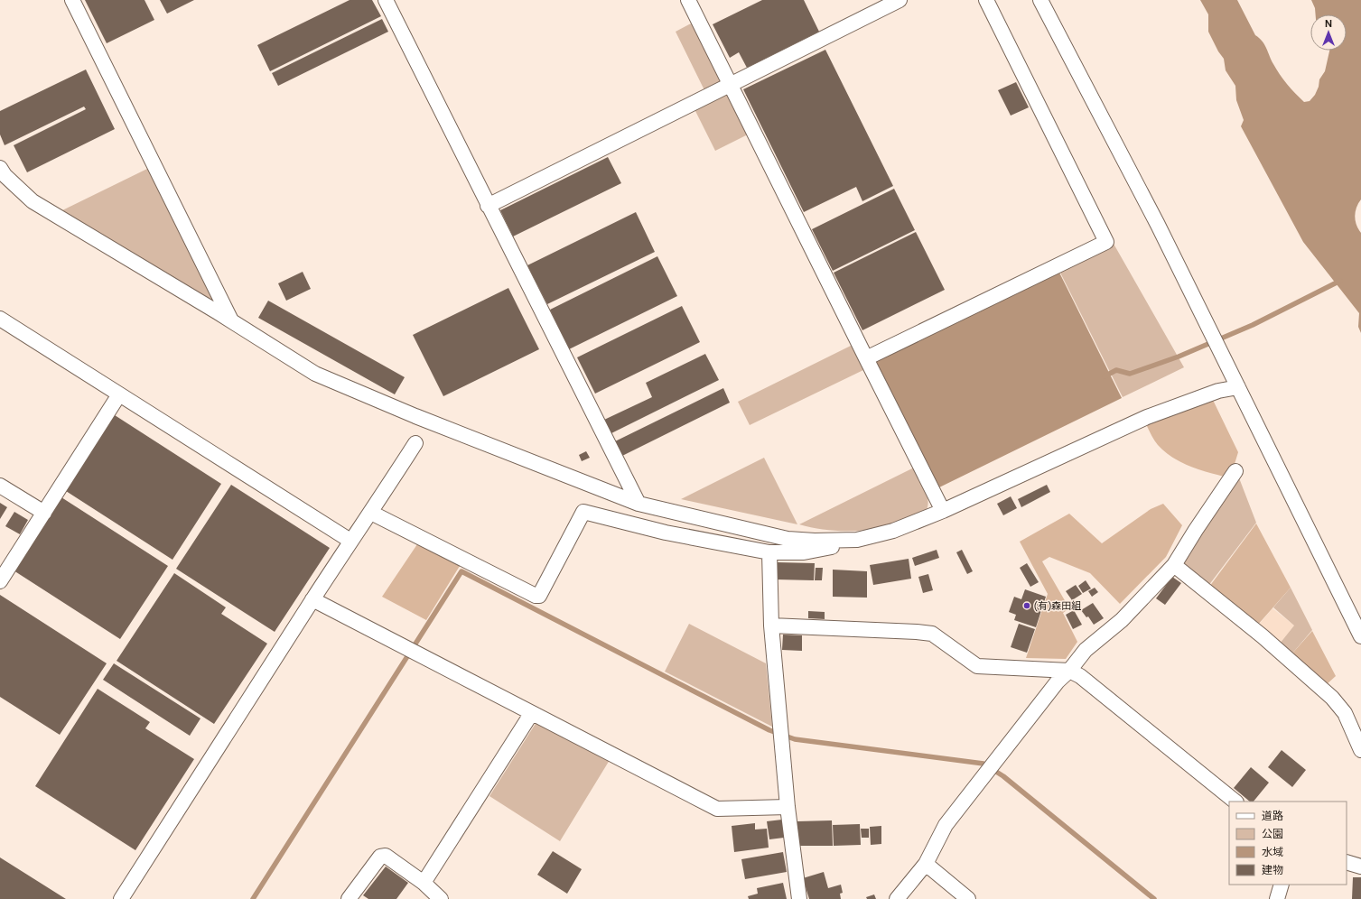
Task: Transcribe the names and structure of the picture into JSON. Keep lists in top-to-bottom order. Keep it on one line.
{"places":["(有)森田組"],"legend":["道路","公園","水域","建物"],"north":"top"}
